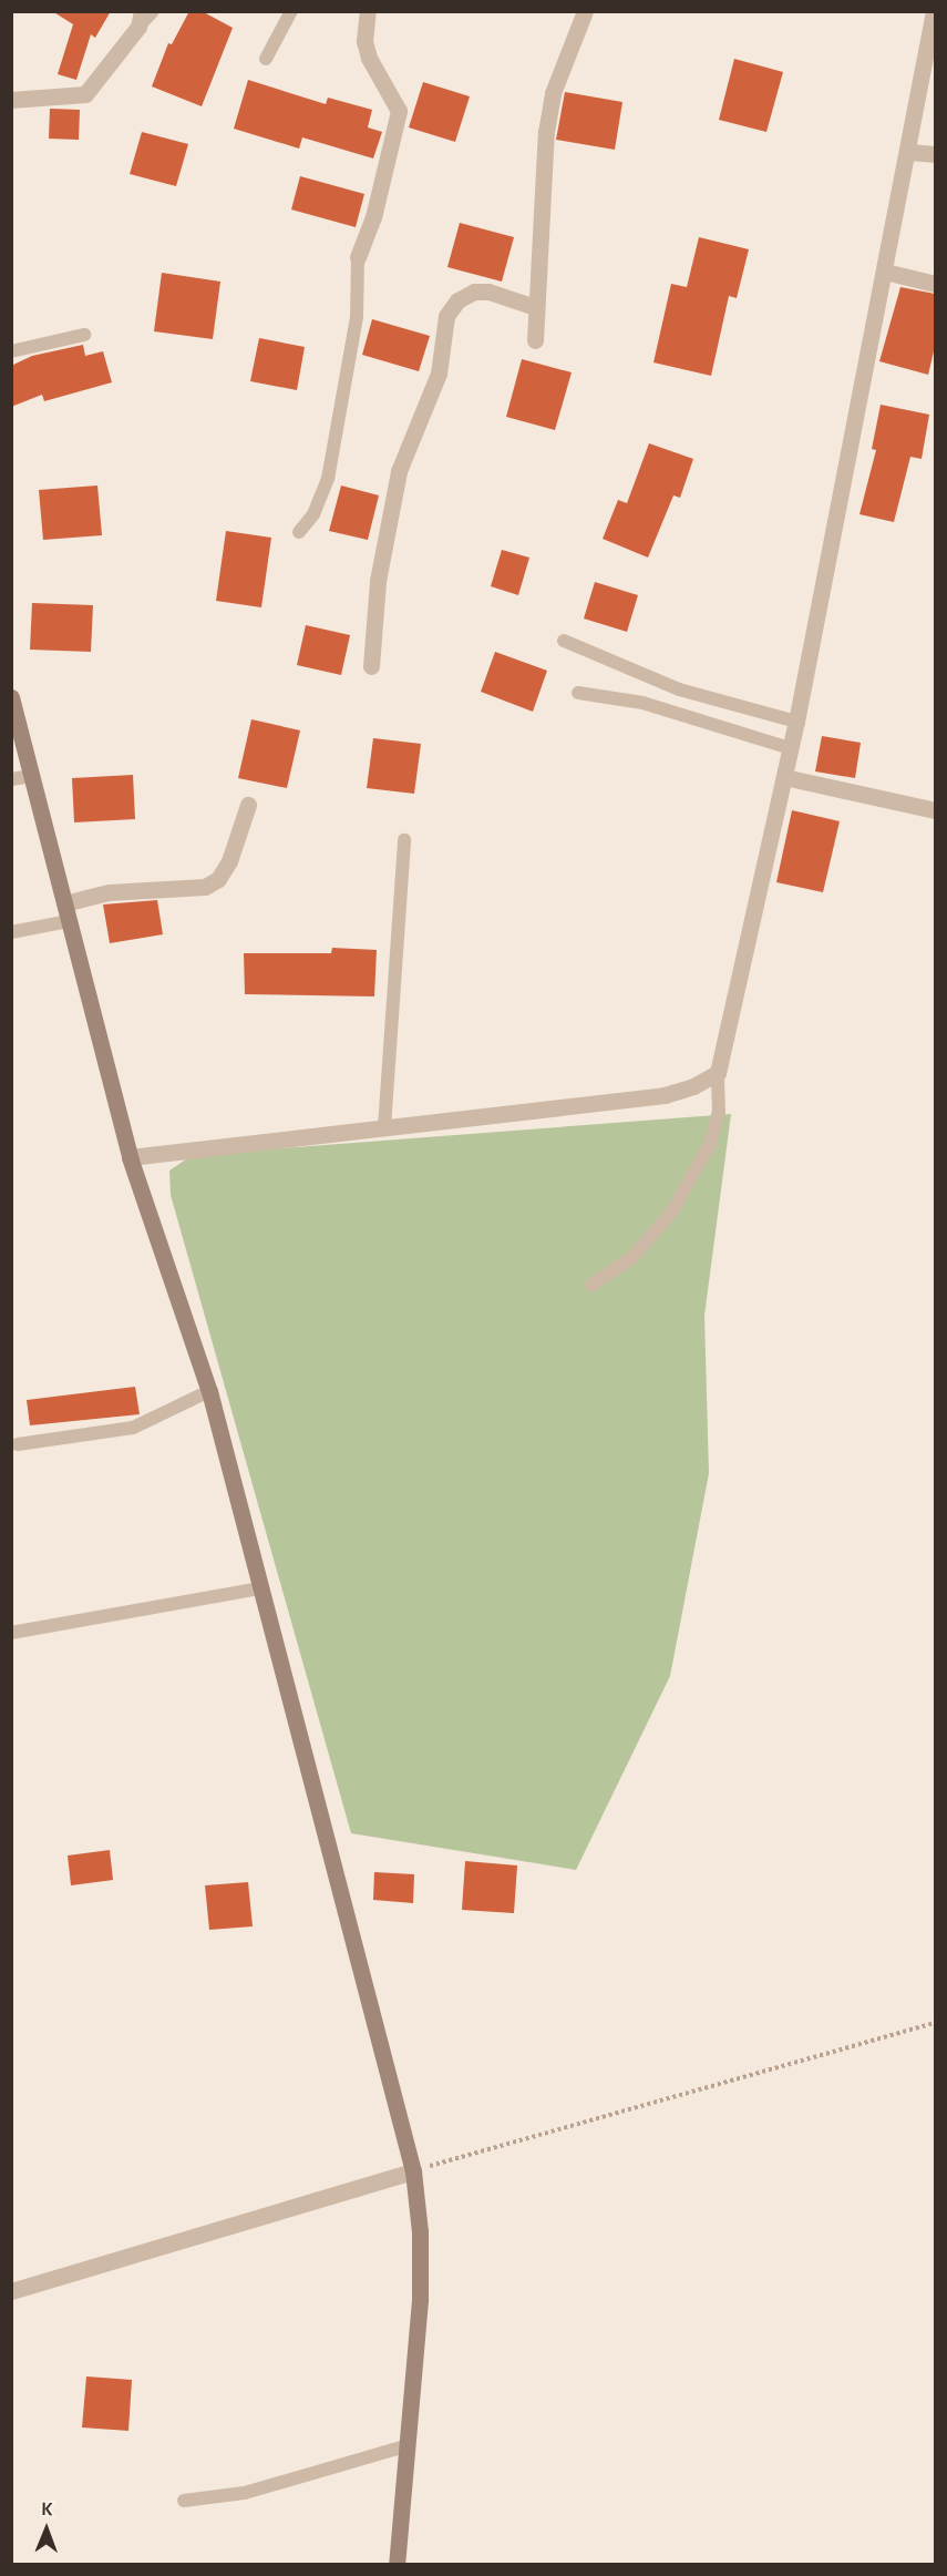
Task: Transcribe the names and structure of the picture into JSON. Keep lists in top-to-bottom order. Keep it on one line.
{"north":"top"}
